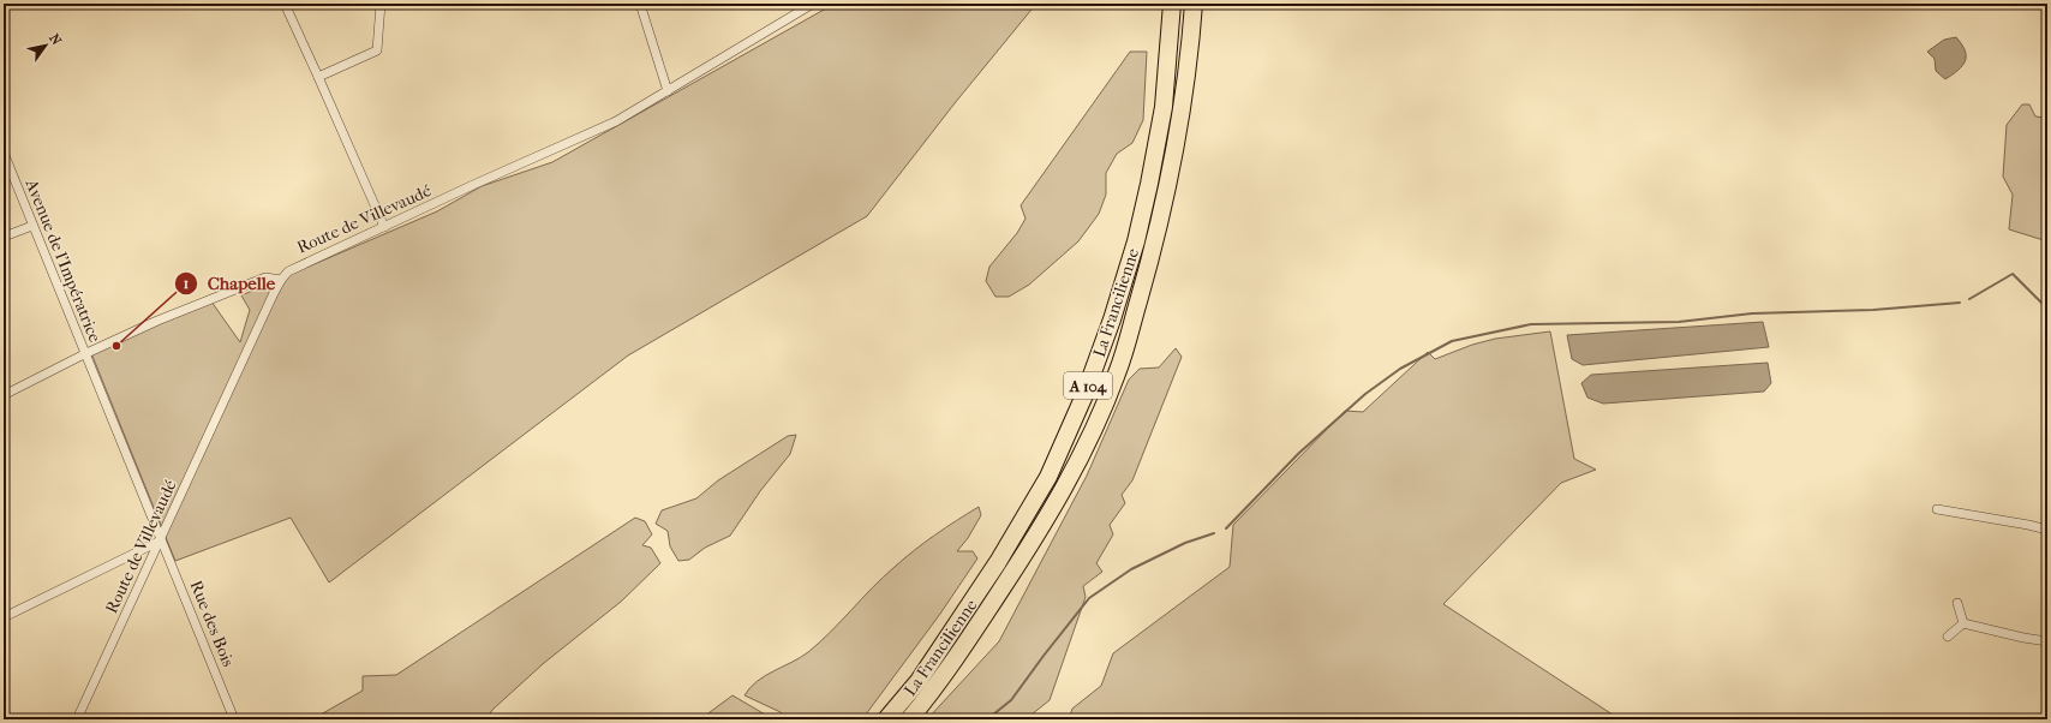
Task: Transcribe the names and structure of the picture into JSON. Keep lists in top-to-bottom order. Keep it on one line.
{"streets":{"highway":["La Francilienne","A 104"],"street":["Route de Villevaudé","Avenue de l'Impératrice","Rue des Bois"]},"crossings":[["Route de Villevaudé","Avenue de l'Impératrice"],["Route de Villevaudé","Rue des Bois"],["Avenue de l'Impératrice","Rue des Bois"]],"places":["Chapelle"],"north":"top right"}
